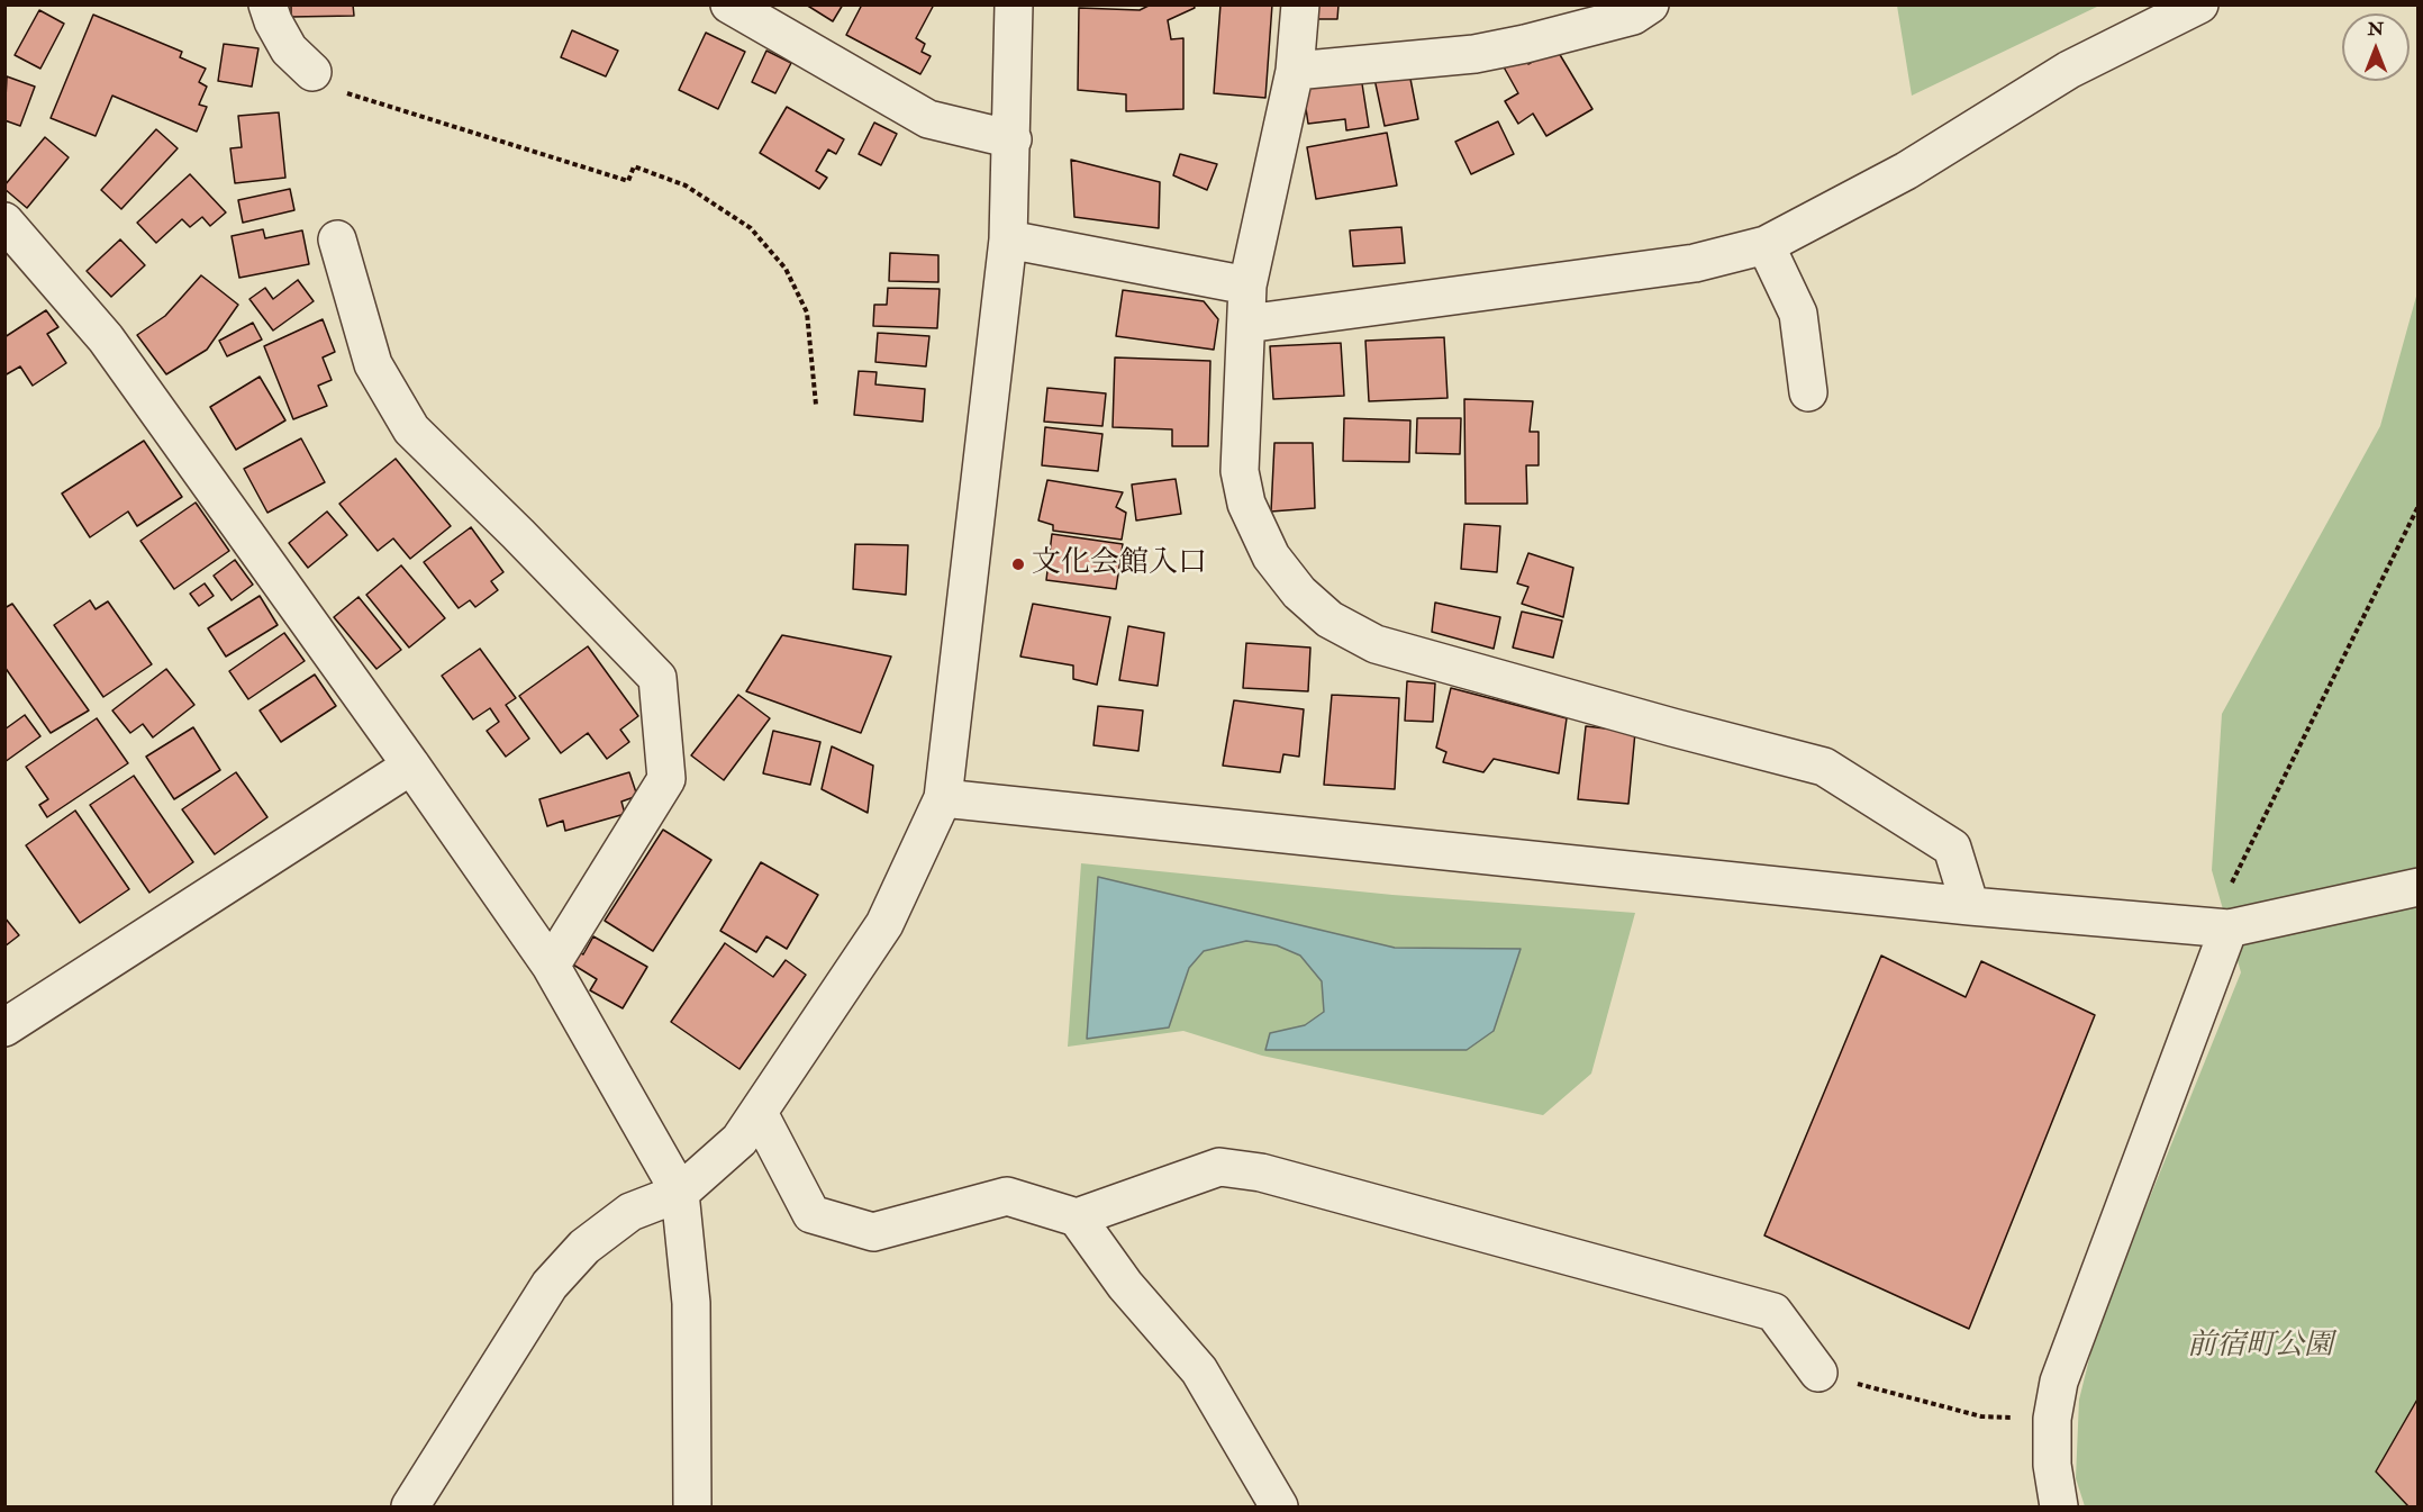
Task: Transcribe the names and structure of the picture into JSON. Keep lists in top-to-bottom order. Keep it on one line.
{"parks":["前宿町公園"],"places":["文化会館入口"],"north":"top"}
